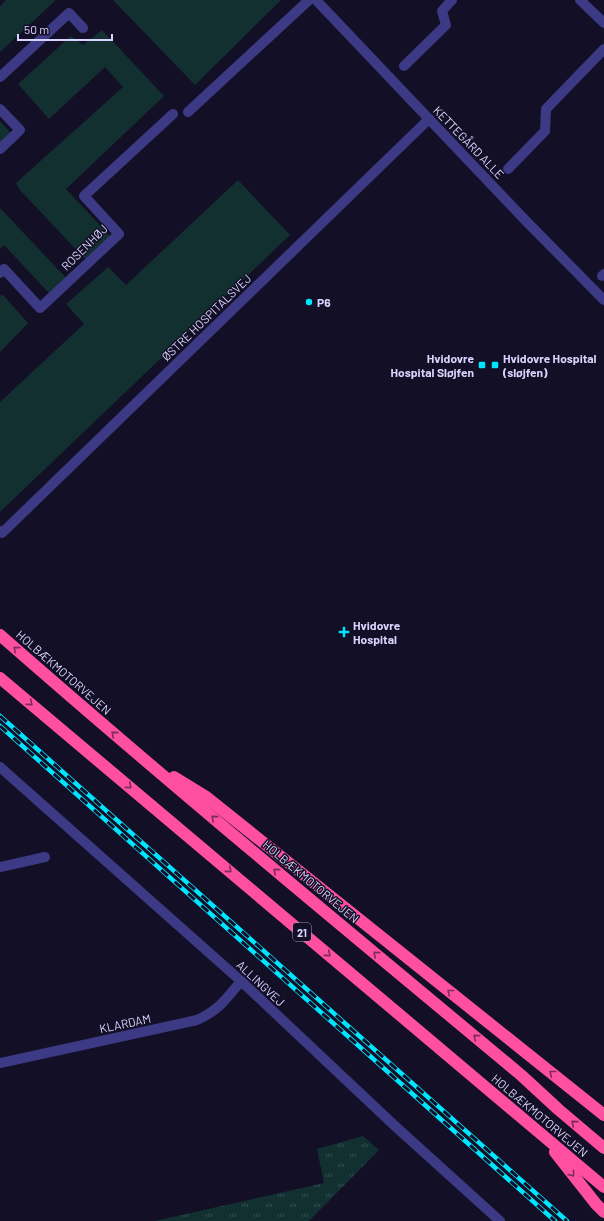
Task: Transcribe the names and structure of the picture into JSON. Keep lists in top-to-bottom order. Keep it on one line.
{"streets":{"highway":["HOLBÆKMOTORVEJEN","21"],"street":["KETTEGÅRD ALLE","ROSENHØJ","ØSTRE HOSPITALSVEJ","ALLINGVEJ","KLARDAM"]},"crossings":[["KETTEGÅRD ALLE","ØSTRE HOSPITALSVEJ"],["ALLINGVEJ","KLARDAM"]],"places":{"other":["P6"],"transit":["Hvidovre Hospital Sløjfen","Hvidovre Hospital (sløjfen)"],"health":["Hvidovre Hospital"]},"scale_bar":"50 m"}
